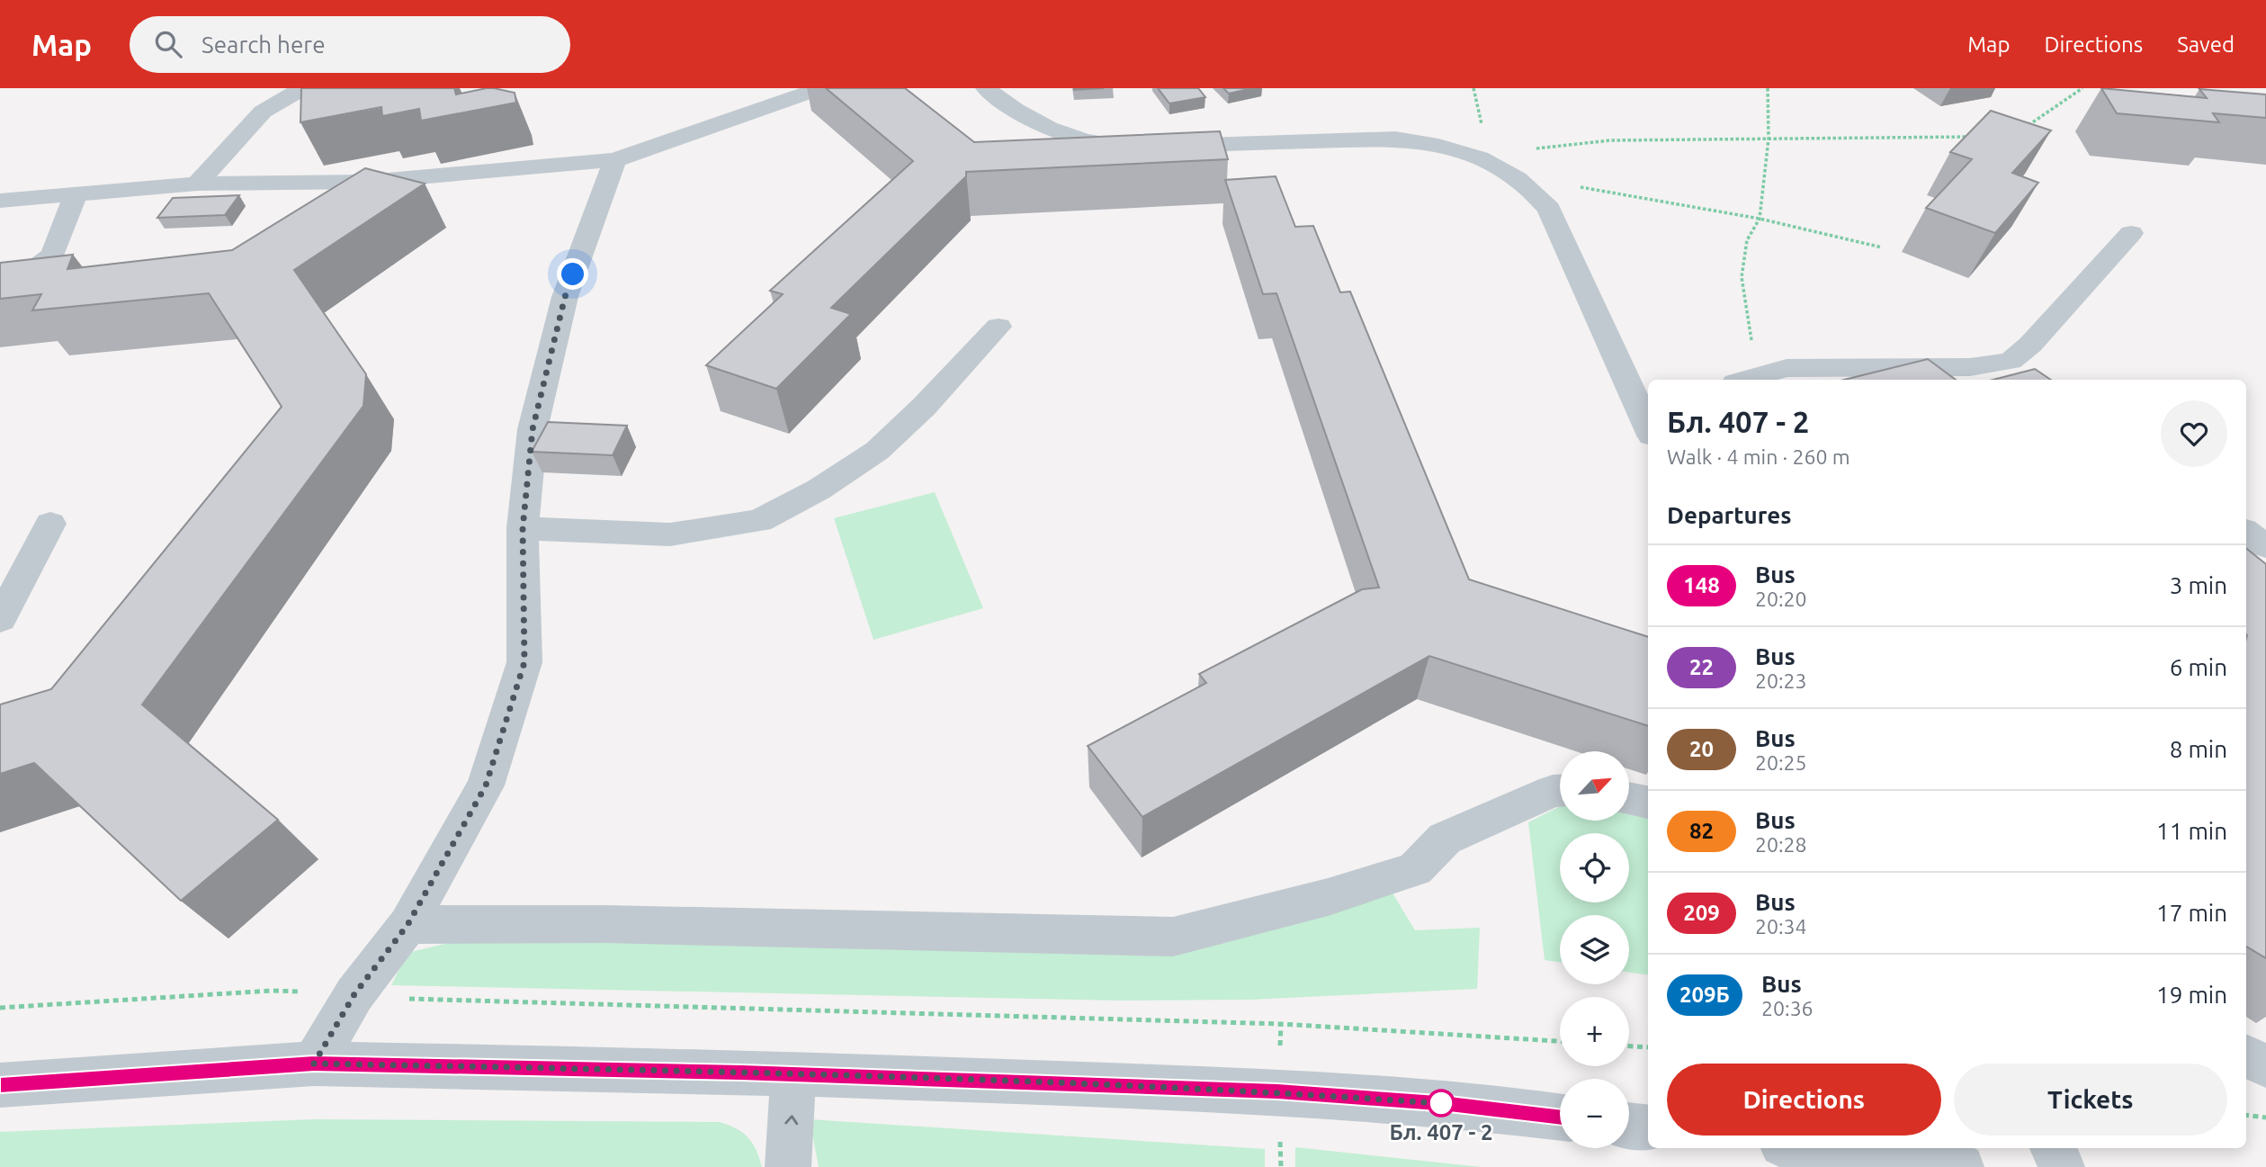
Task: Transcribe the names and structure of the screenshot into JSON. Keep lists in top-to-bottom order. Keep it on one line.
{"places":["Бл. 407 - 2"],"lines":["bus line 148"],"north":"top right","page":{"header":"Map","search":"Search here","nav":["Map","Directions","Saved"],"heading":[["Бл. 407 - 2","Walk · 4 min · 260 m"],"Departures"],"list":[{"mark":"148","name":"Bus","note":"20:20","value":"3 min"},{"mark":"22","name":"Bus","note":"20:23","value":"6 min"},{"mark":"20","name":"Bus","note":"20:25","value":"8 min"},{"mark":"82","name":"Bus","note":"20:28","value":"11 min"},{"mark":"209","name":"Bus","note":"20:34","value":"17 min"},{"mark":"209Б","name":"Bus","note":"20:36","value":"19 min"}],"map_buttons":["+","−"],"buttons":["Directions","Tickets"]}}
